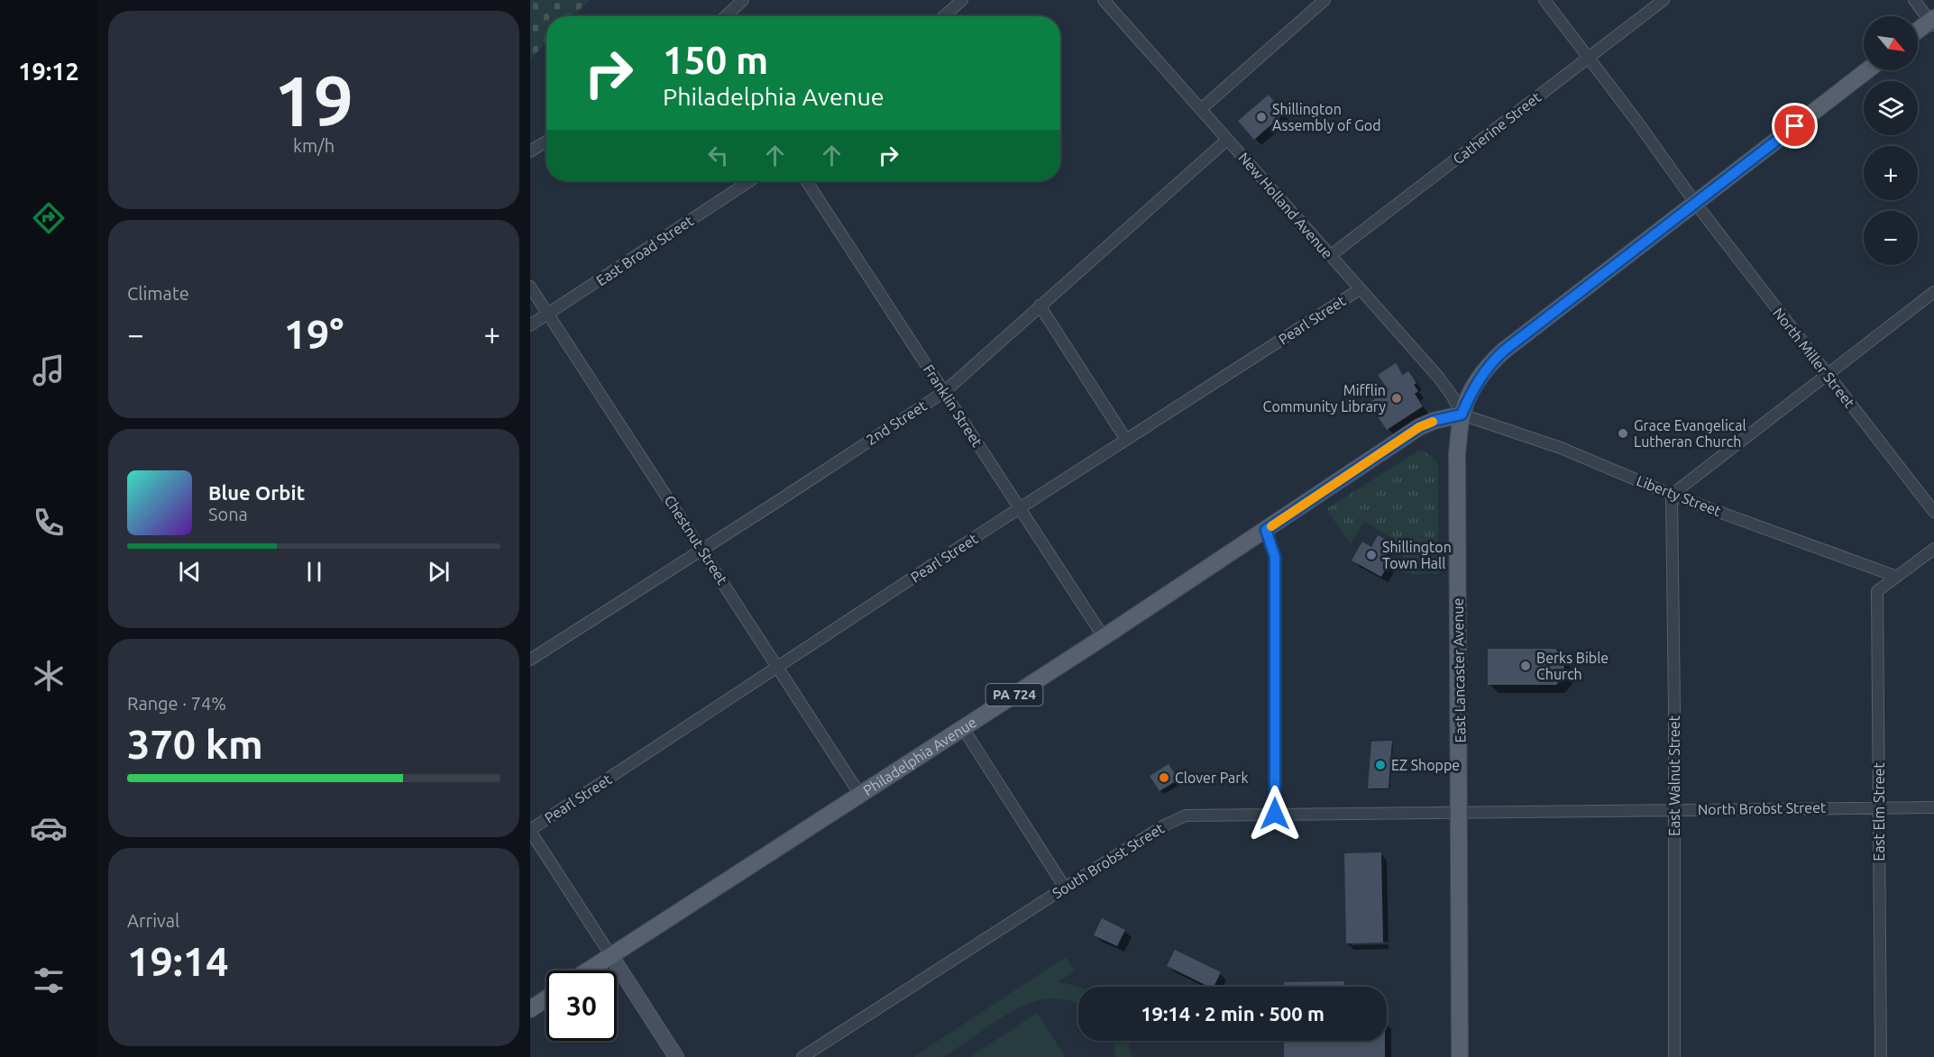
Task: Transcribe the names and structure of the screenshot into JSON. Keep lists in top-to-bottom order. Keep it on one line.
{"streets":{"main road":["East Lancaster Avenue","PA 724","Philadelphia Avenue"],"street":["Catherine Street","New Holland Avenue","East Broad Street","Pearl Street","North Miller Street","Franklin Street","2nd Street","Liberty Street","Chestnut Street","East Walnut Street","North Brobst Street","East Elm Street","South Brobst Street"]},"crossings":[["Catherine Street","New Holland Avenue"],["Catherine Street","North Miller Street"],["New Holland Avenue","Pearl Street"],["New Holland Avenue","2nd Street"],["New Holland Avenue","Liberty Street"],["New Holland Avenue","East Lancaster Avenue"],["New Holland Avenue","Philadelphia Avenue"],["East Broad Street","Chestnut Street"],["Pearl Street","Franklin Street"],["Pearl Street","Chestnut Street"],["North Miller Street","East Lancaster Avenue"],["Franklin Street","2nd Street"],["Franklin Street","Philadelphia Avenue"],["2nd Street","Chestnut Street"],["Liberty Street","East Lancaster Avenue"],["Liberty Street","Philadelphia Avenue"],["Liberty Street","East Walnut Street"],["Liberty Street","East Elm Street"],["Chestnut Street","Philadelphia Avenue"],["East Lancaster Avenue","Philadelphia Avenue"],["East Lancaster Avenue","North Brobst Street"],["East Lancaster Avenue","South Brobst Street"],["East Walnut Street","North Brobst Street"],["North Brobst Street","East Elm Street"],["North Brobst Street","South Brobst Street"]],"places":["Shillington Assembly of God","Mifflin Community Library","Grace Evangelical Lutheran Church","Shillington Town Hall","Berks Bible Church","EZ Shoppe","Clover Park"],"north":"bottom right","page":{"tabs":"19:12","tile":[["19","km/h"],"Climate",["Range · 74%","370 km"],["Arrival","19:14"]],"map_buttons":["+","−"],"turn":["150 m","Philadelphia Avenue"],"heat":["−","19°","+"],"song":["Blue Orbit","Sona"],"limit":"30","trip":"19:14 · 2 min · 500 m"}}
